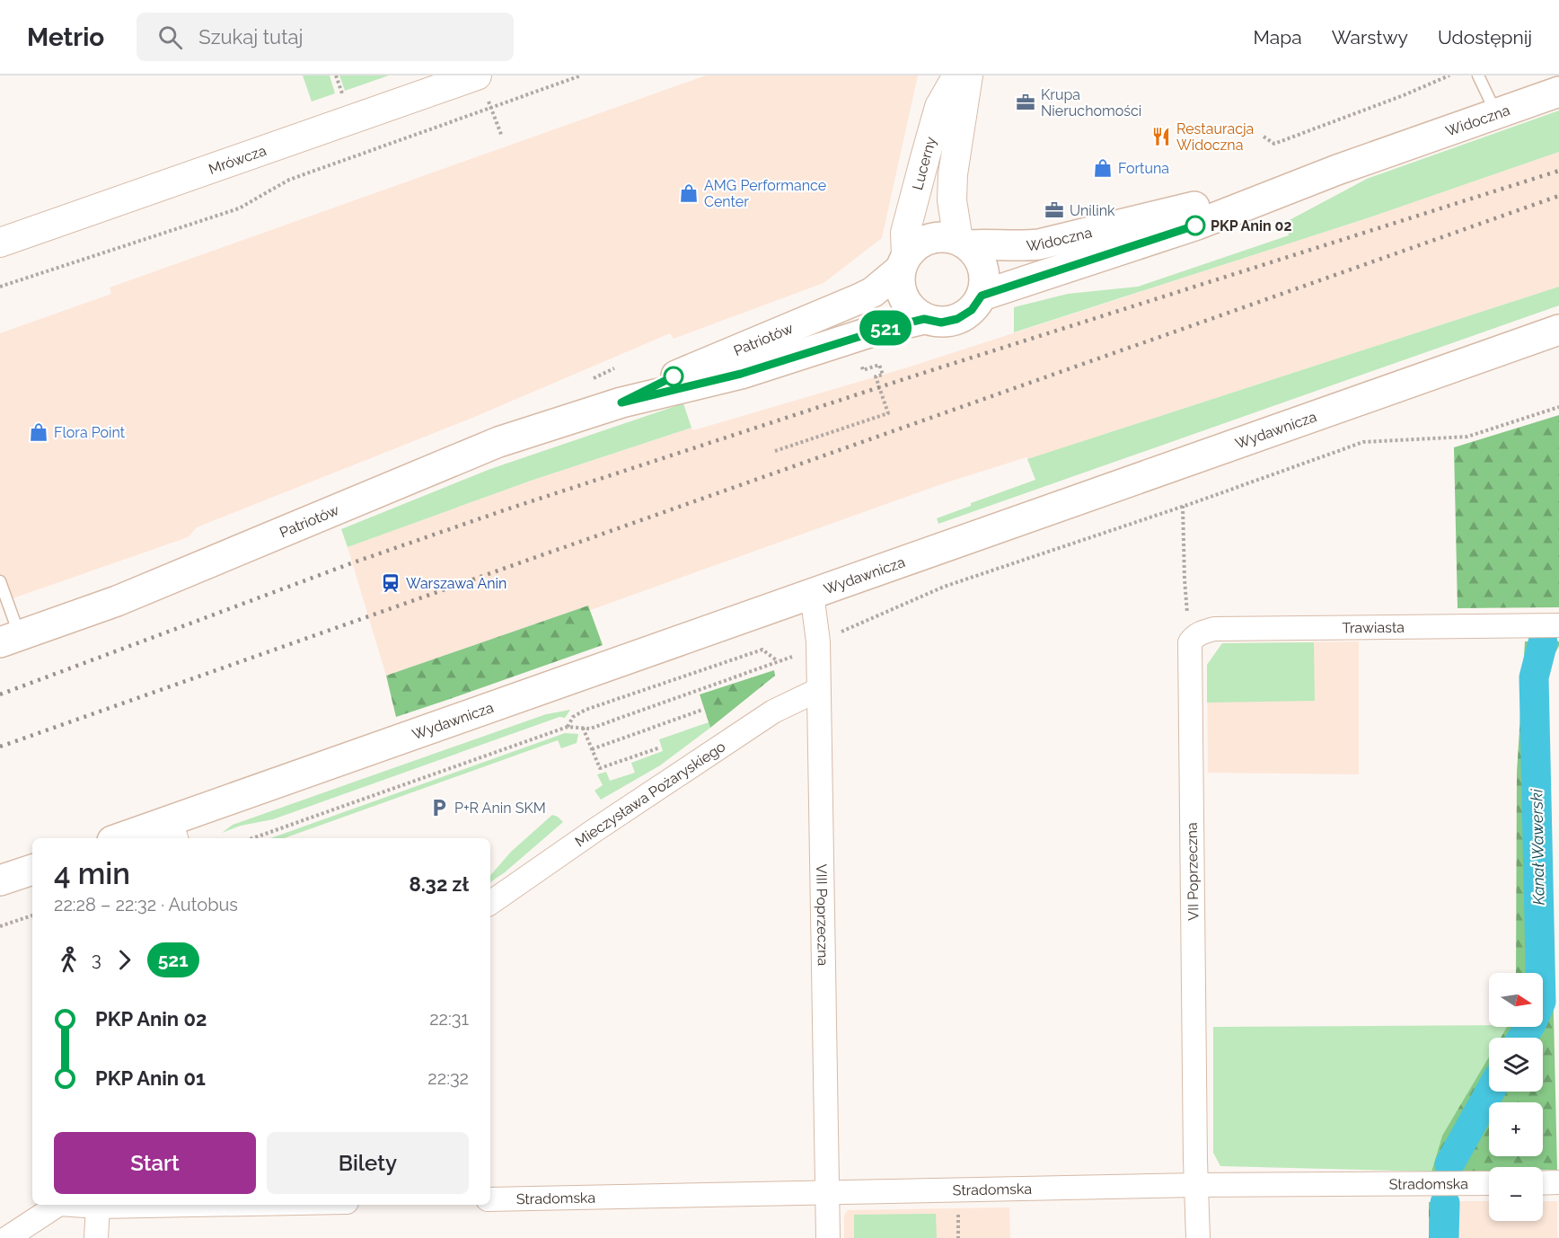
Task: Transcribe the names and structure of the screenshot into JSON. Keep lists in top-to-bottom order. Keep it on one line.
{"streets":{"main road":["Widoczna","Patriotów","Wydawnicza"],"street":["Mrówcza","Lucerny","Trawiasta","Mieczysława Pożaryskiego","VII Poprzeczna","VIII Poprzeczna","Stradomska"]},"crossings":[["Widoczna","Lucerny"],["Widoczna","Patriotów"],["Lucerny","Patriotów"],["Wydawnicza","VIII Poprzeczna"],["Trawiasta","VII Poprzeczna"],["Mieczysława Pożaryskiego","VIII Poprzeczna"],["VII Poprzeczna","Stradomska"],["VIII Poprzeczna","Stradomska"]],"water":["Kanał Wawerski"],"places":{"office":["Krupa Nieruchomości","Unilink"],"restaurant":["Restauracja Widoczna"],"shop":["Fortuna","AMG Performance Center","Flora Point"],"other":["PKP Anin 02"],"station":["Warszawa Anin"],"parking":["P+R Anin SKM"]},"lines":["bus line 521"],"north":"right","page":{"header":"Metrio","search":"Szukaj tutaj","nav":["Mapa","Warstwy","Udostępnij"],"on_map":"521","heading":["4 min","22:28 – 22:32 · Autobus","8.32 zł"],"legs":["3","521"],"map_buttons":["+","−"],"list":[{"name":"PKP Anin 02","value":"22:31"},{"name":"PKP Anin 01","value":"22:32"}],"buttons":["Start","Bilety"]}}
